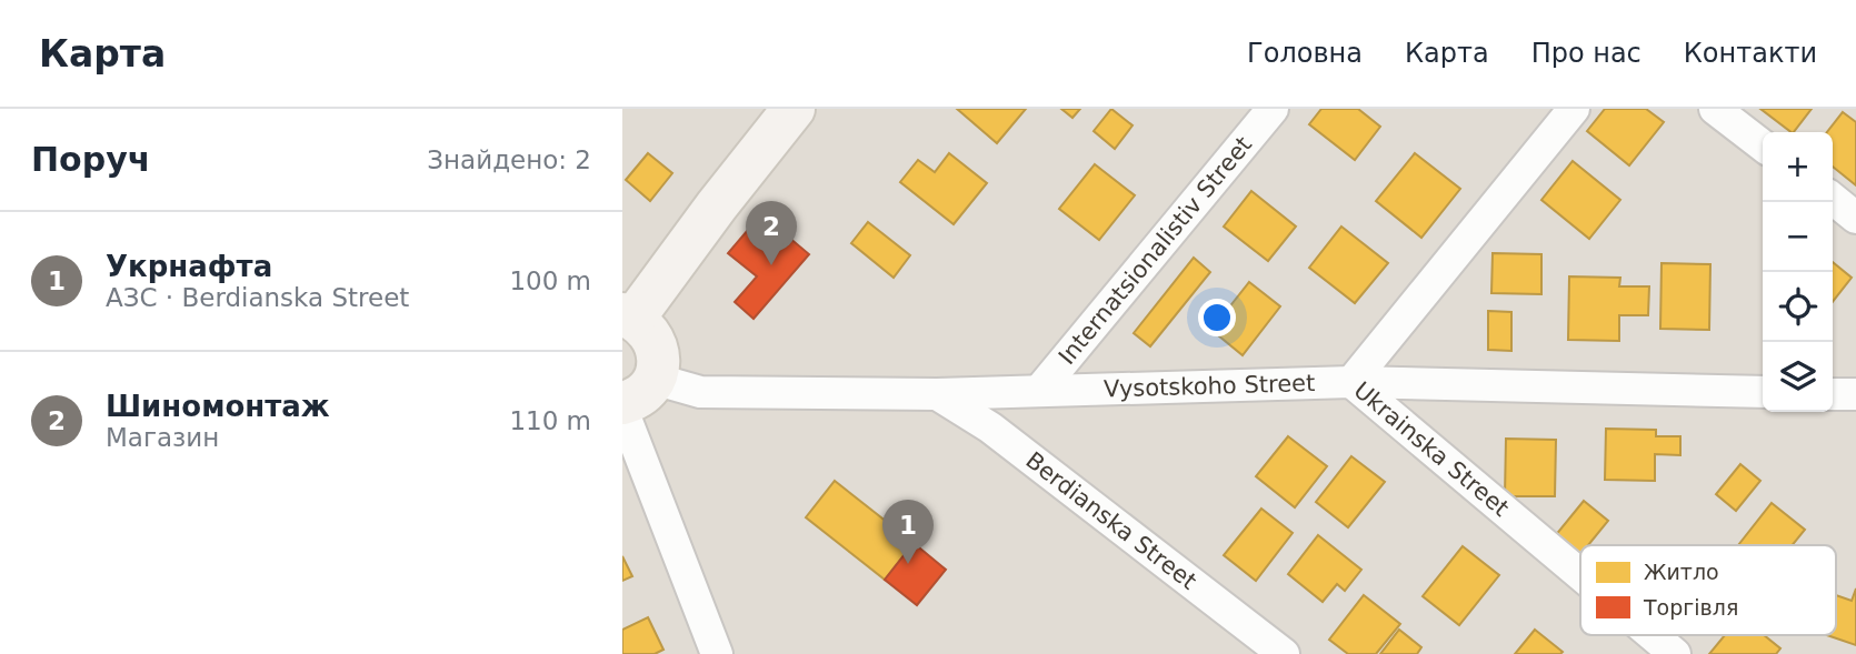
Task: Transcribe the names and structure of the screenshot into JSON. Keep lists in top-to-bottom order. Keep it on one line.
{"streets":{"street":["Internatsionalistiv Street","Vysotskoho Street","Ukrainska Street","Berdianska Street"]},"crossings":[["Internatsionalistiv Street","Vysotskoho Street"],["Vysotskoho Street","Ukrainska Street"],["Vysotskoho Street","Berdianska Street"]],"legend":["Житло","Торгівля"],"page":{"header":"Карта","nav":["Головна","Карта","Про нас","Контакти"],"heading":["Поруч","Знайдено: 2"],"map_buttons":["+","−"],"pins":["2","1"],"list":[{"mark":"1","name":"Укрнафта","note":"АЗС · Berdianska Street","value":"100 m"},{"mark":"2","name":"Шиномонтаж","note":"Магазин","value":"110 m"}]}}
